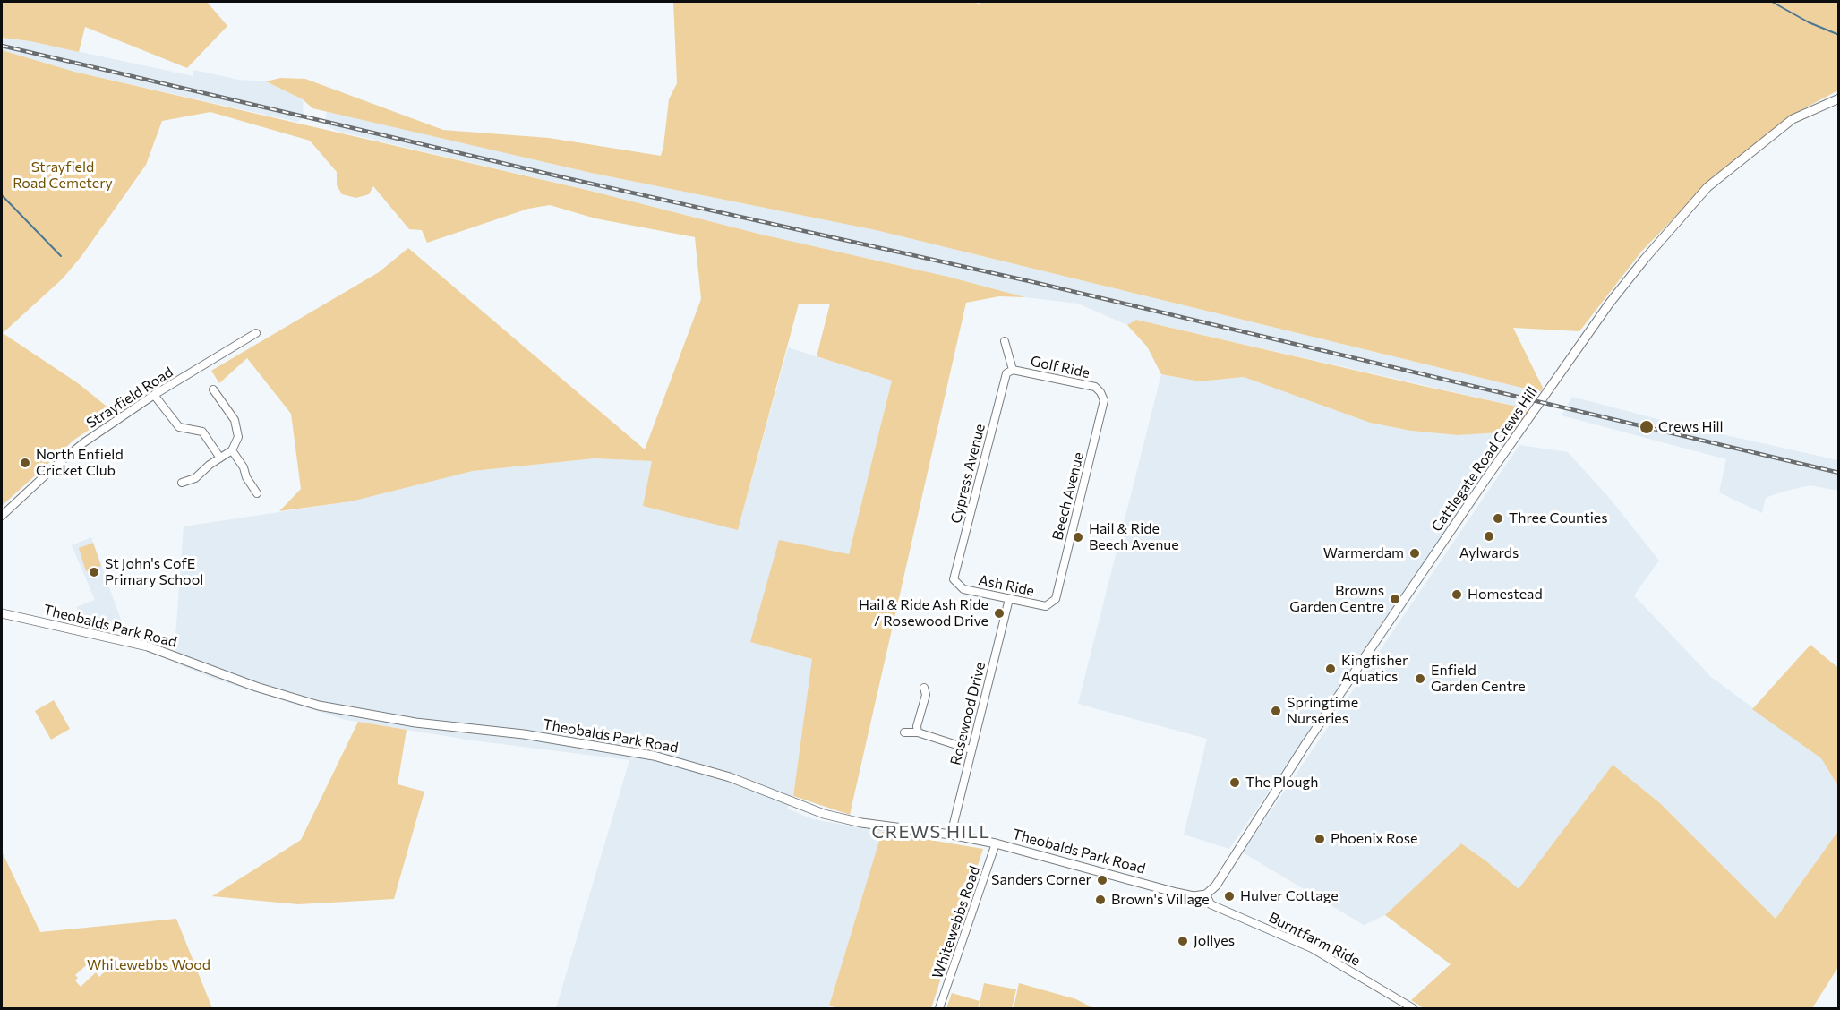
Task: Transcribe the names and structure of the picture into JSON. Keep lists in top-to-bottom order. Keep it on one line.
{"streets":{"street":["Golf Ride","Strayfield Road","Cattlegate Road Crews Hill","Cypress Avenue","Beech Avenue","Ash Ride","Theobalds Park Road","Rosewood Drive","Whitewebbs Road","Burntfarm Ride"]},"crossings":[["Golf Ride","Cypress Avenue"],["Golf Ride","Beech Avenue"],["Cattlegate Road Crews Hill","Theobalds Park Road"],["Cattlegate Road Crews Hill","Burntfarm Ride"],["Cypress Avenue","Ash Ride"],["Beech Avenue","Ash Ride"],["Ash Ride","Rosewood Drive"],["Theobalds Park Road","Rosewood Drive"],["Theobalds Park Road","Whitewebbs Road"],["Theobalds Park Road","Burntfarm Ride"]],"districts":["CREWS HILL"],"parks":["Strayfield Road Cemetery","Whitewebbs Wood"],"places":["Crews Hill","North Enfield Cricket Club","Three Counties","Aylwards","Hail & Ride Beech Avenue","Warmerdam","St John's CofE Primary School","Homestead","Browns Garden Centre","Hail & Ride Ash Ride / Rosewood Drive","Kingfisher Aquatics","Enfield Garden Centre","Springtime Nurseries","The Plough","Phoenix Rose","Sanders Corner","Hulver Cottage","Brown's Village","Jollyes"]}
